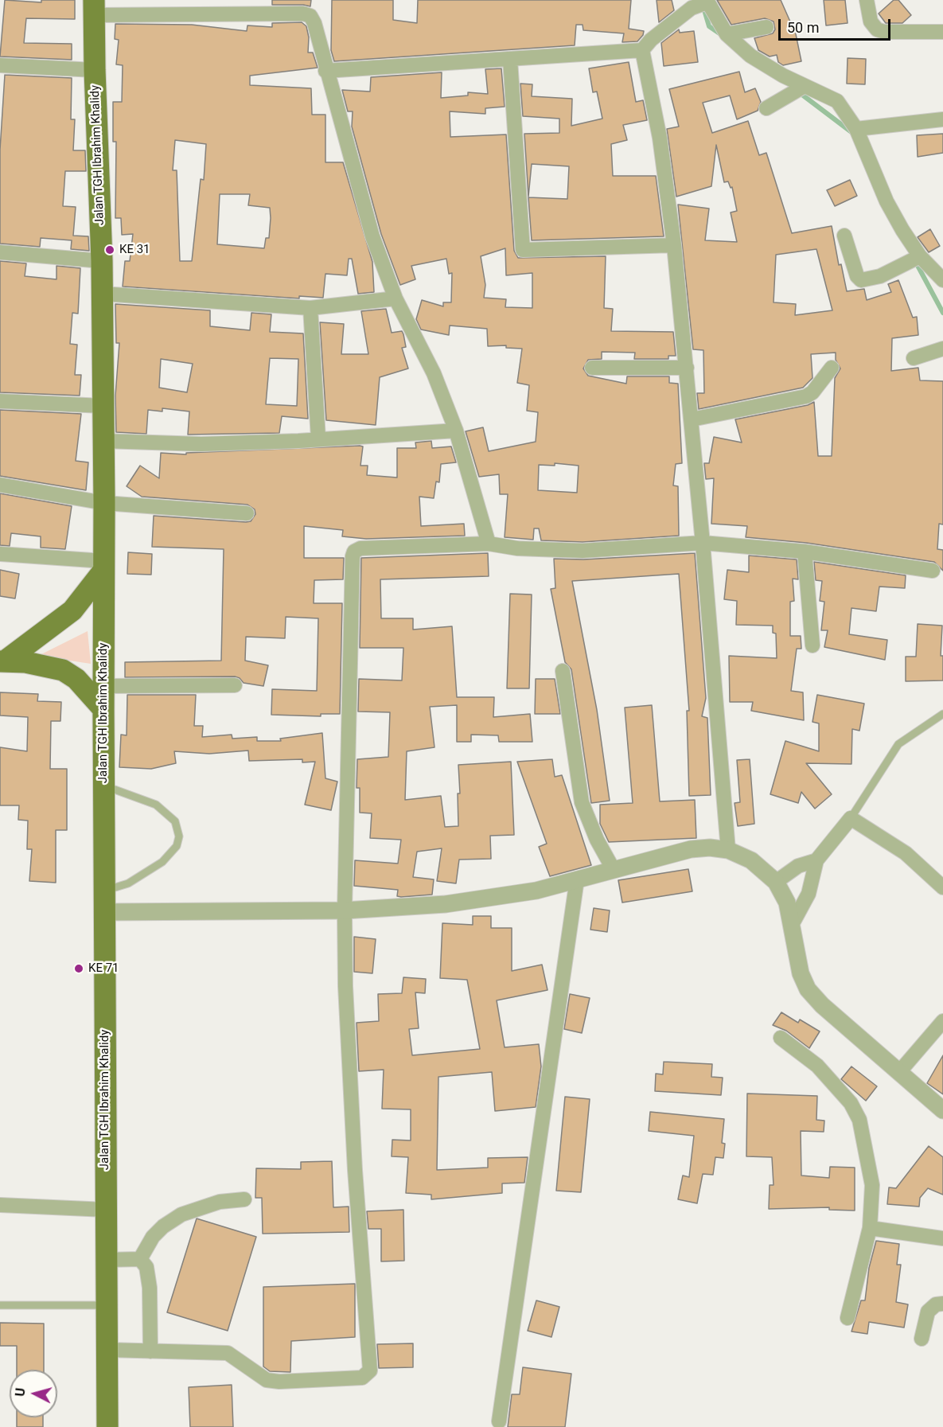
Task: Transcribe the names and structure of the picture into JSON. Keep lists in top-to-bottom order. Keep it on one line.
{"streets":{"main road":["Jalan TGH Ibrahim Khalidy"]},"places":["KE 31","KE 71"],"scale_bar":"50 m","north":"left"}
